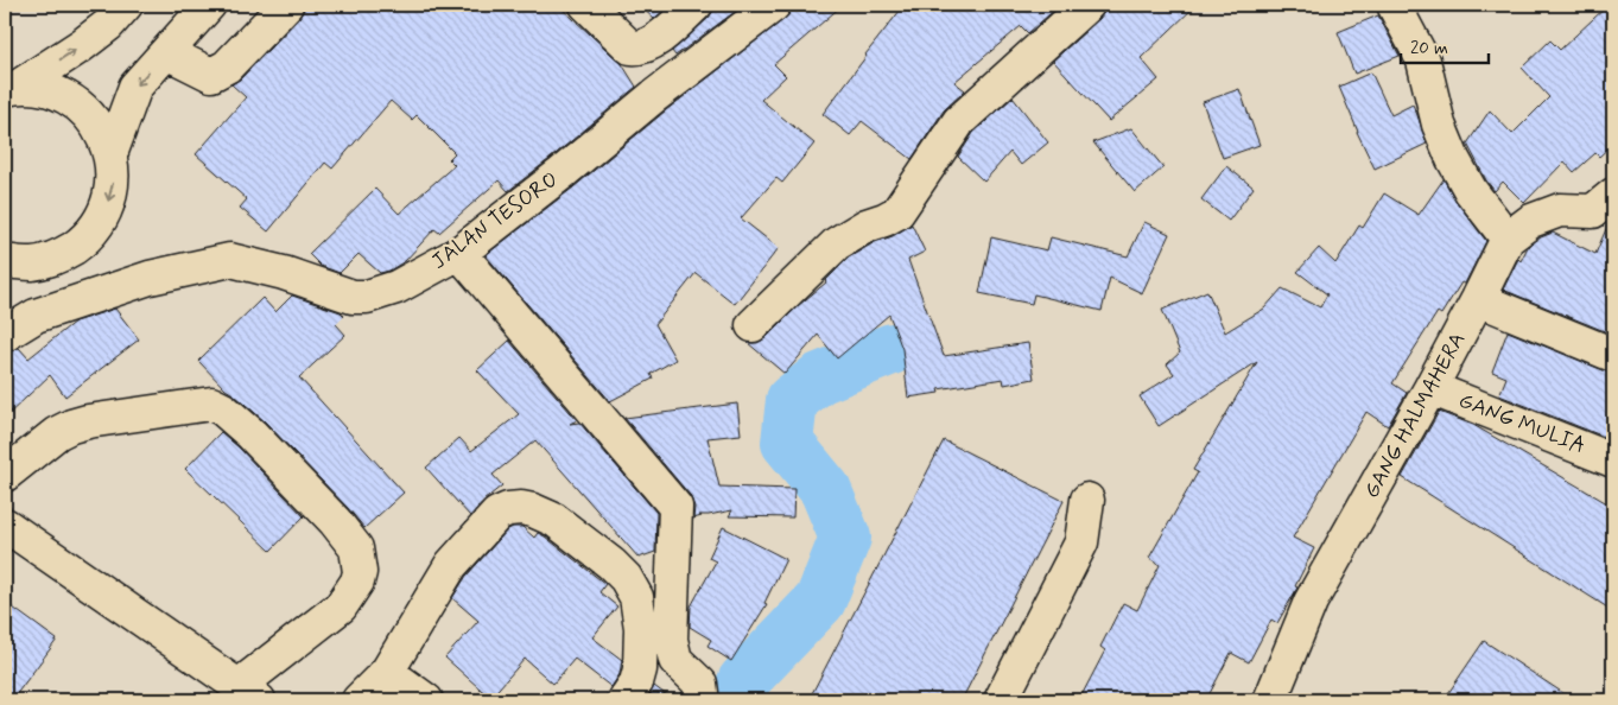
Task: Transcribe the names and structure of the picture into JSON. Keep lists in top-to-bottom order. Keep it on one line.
{"streets":{"main road":["JALAN TESORO","GANG HALMAHERA","GANG MULIA"]},"crossings":[["GANG HALMAHERA","GANG MULIA"]],"scale_bar":"20 m"}
